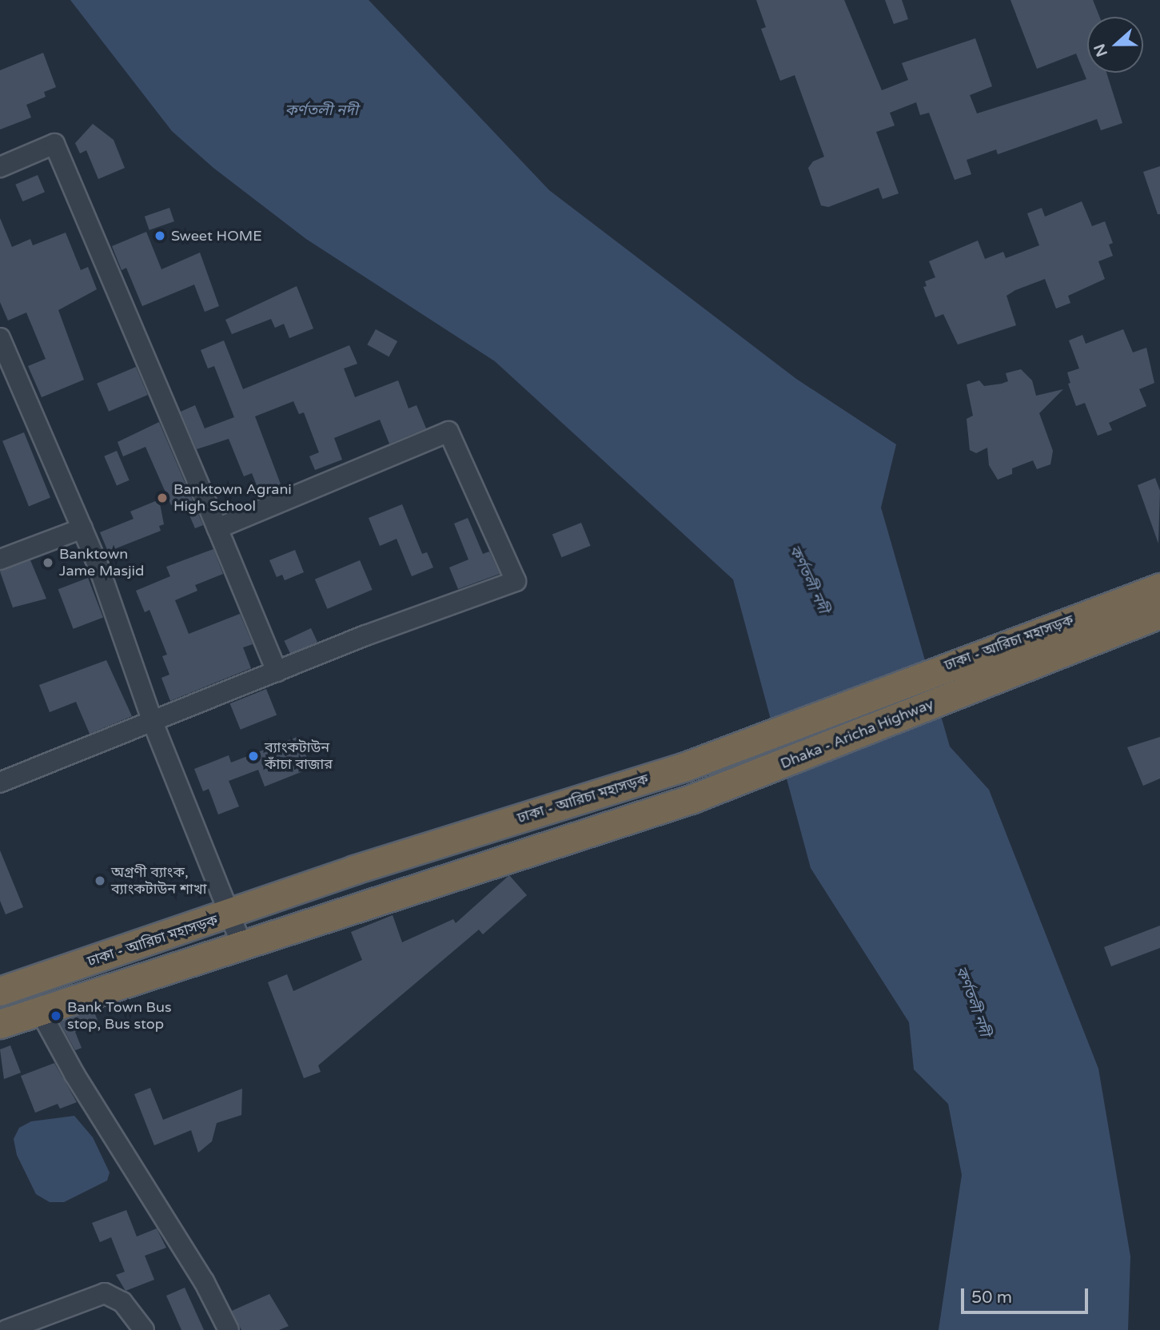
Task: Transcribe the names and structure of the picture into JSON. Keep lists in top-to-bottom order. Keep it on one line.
{"streets":{"highway":["ঢাকা - আরিচা মহাসড়ক","Dhaka - Aricha Highway"]},"crossings":[["ঢাকা - আরিচা মহাসড়ক","Dhaka - Aricha Highway"]],"water":["কর্ণতলী নদী"],"places":["Sweet HOME","Banktown Agrani High School","Banktown Jame Masjid","ব্যাংকটাউন কাঁচা বাজার","অগ্রণী ব্যাংক, ব্যাংকটাউন শাখা","Bank Town Bus stop, Bus stop"],"scale_bar":"50 m","north":"left"}
